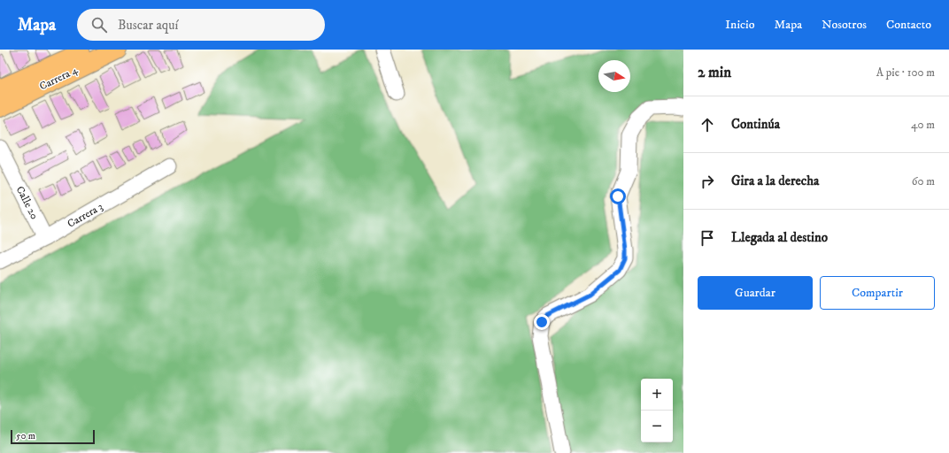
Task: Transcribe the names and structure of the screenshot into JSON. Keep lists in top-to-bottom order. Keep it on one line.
{"streets":{"main road":["Carrera 4"],"street":["Calle 20","Carrera 3"]},"crossings":[["Calle 20","Carrera 3"]],"scale_bar":"50 m","north":"right","page":{"header":"Mapa","search":"Buscar aquí","nav":["Inicio","Mapa","Nosotros","Contacto"],"heading":["2 min","A pie · 100 m"],"list":[["Continúa","40 m"],["Gira a la derecha","60 m"],"Llegada al destino"],"buttons":["Guardar","Compartir"],"map_buttons":["+","−"],"scale":"50 m"}}
